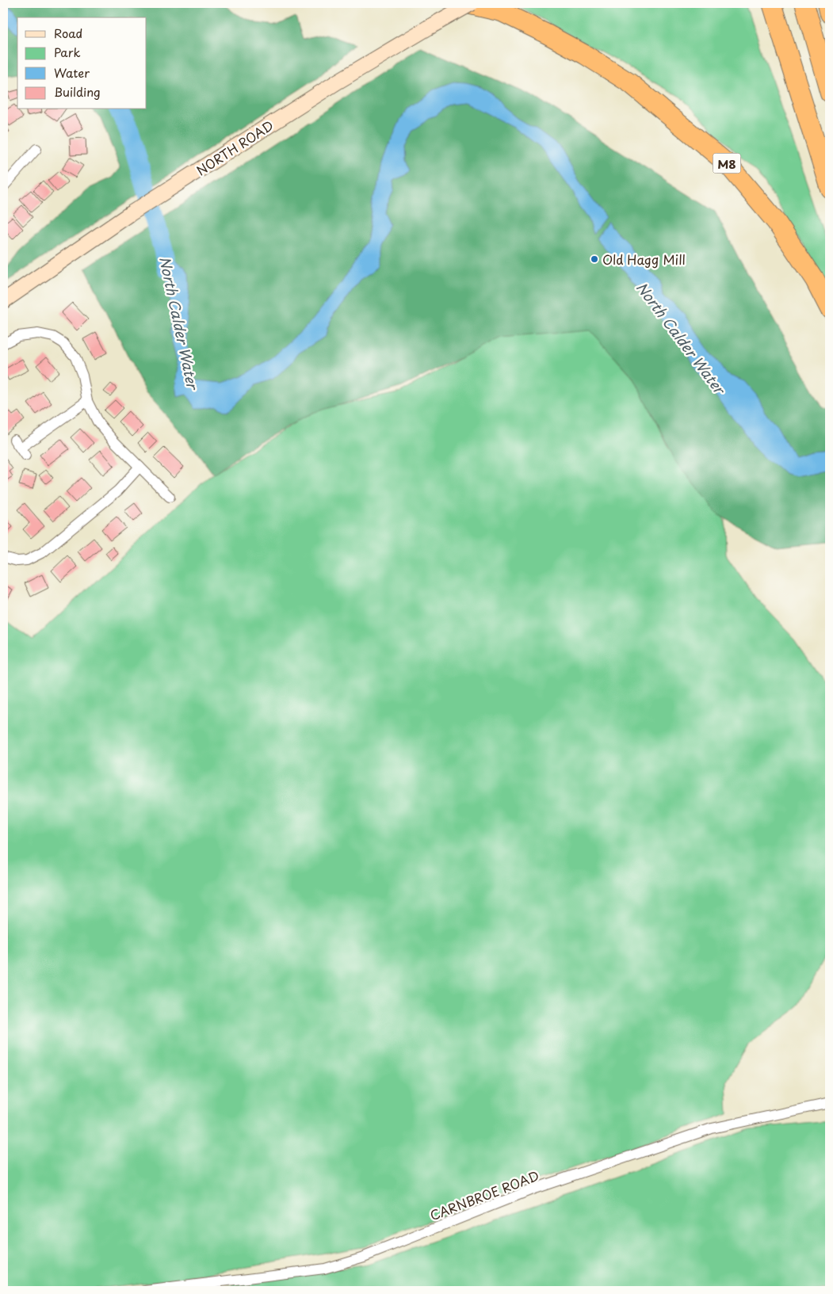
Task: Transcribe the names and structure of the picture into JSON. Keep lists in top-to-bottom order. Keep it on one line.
{"streets":{"highway":["M8"],"main road":["NORTH ROAD"],"street":["CARNBROE ROAD"]},"water":["North Calder Water"],"places":["Old Hagg Mill"],"legend":["Road","Park","Water","Building"]}
